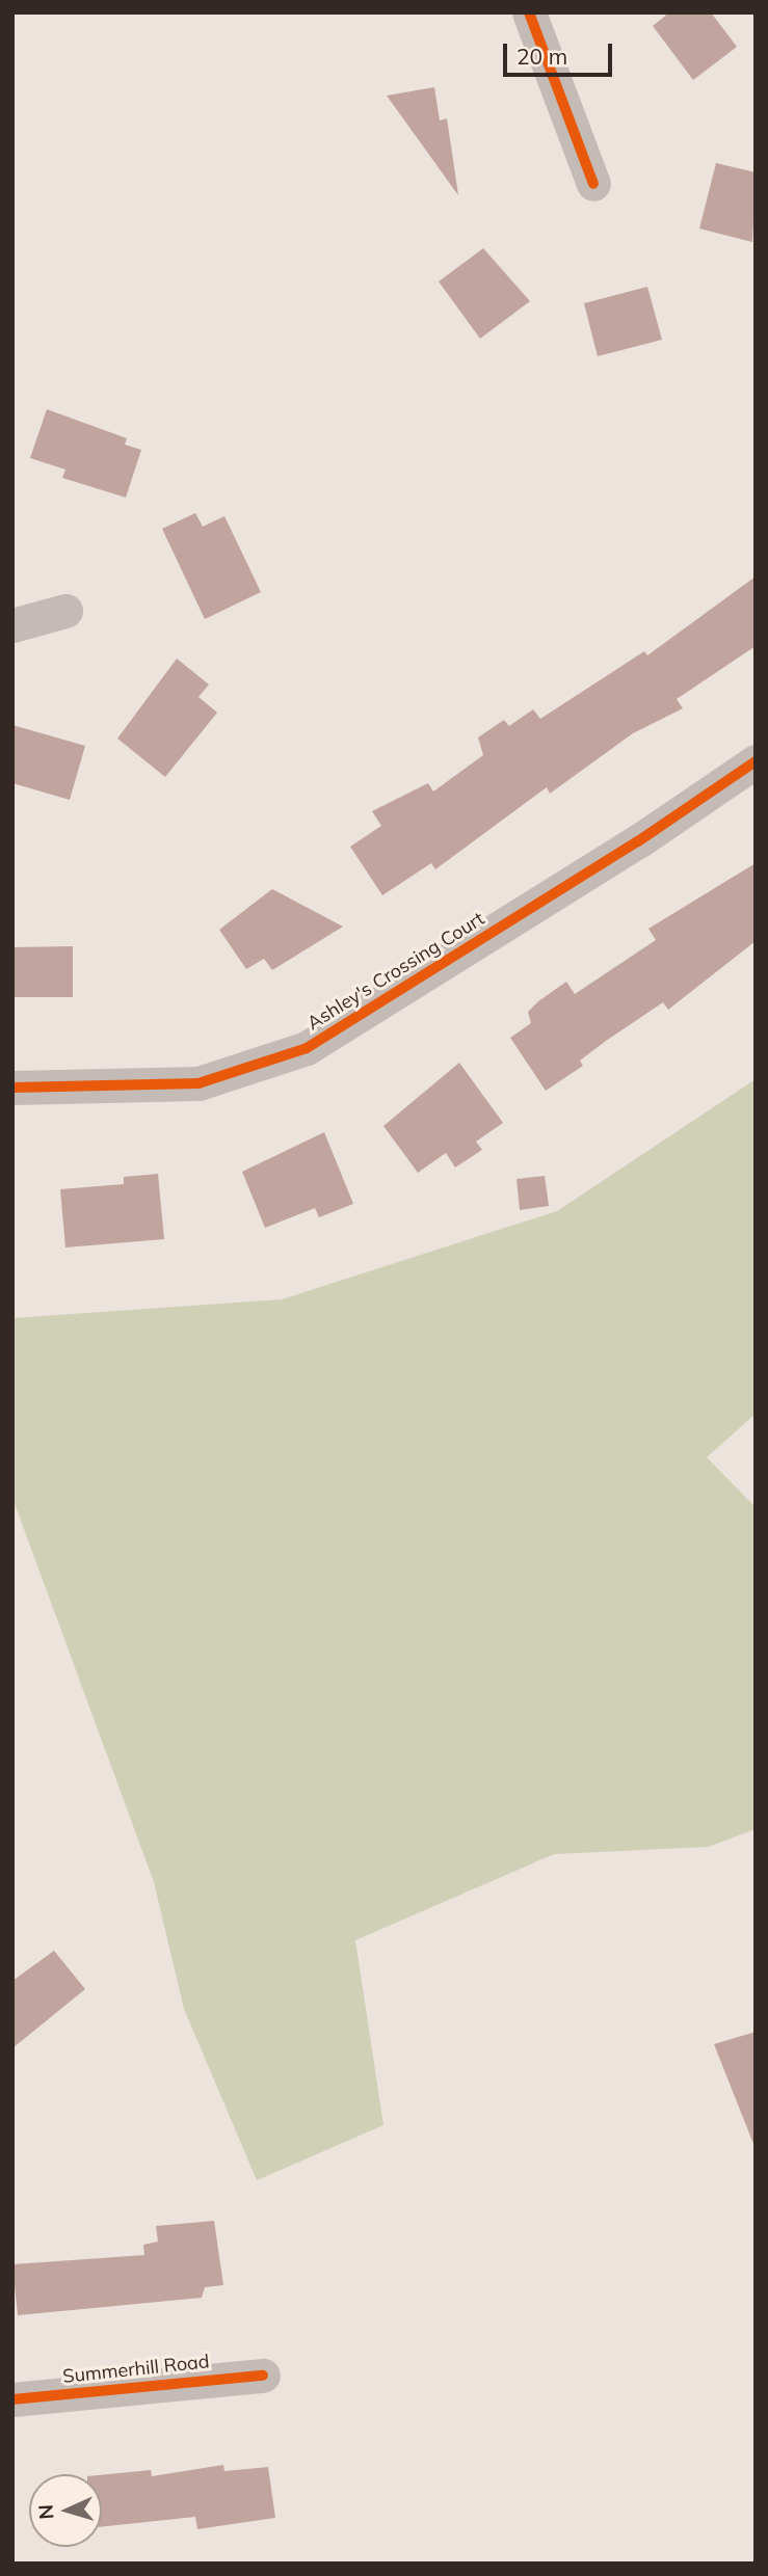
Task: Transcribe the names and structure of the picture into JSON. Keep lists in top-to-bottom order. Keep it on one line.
{"streets":{"street":["Ashley's Crossing Court","Summerhill Road"]},"scale_bar":"20 m","north":"left"}
